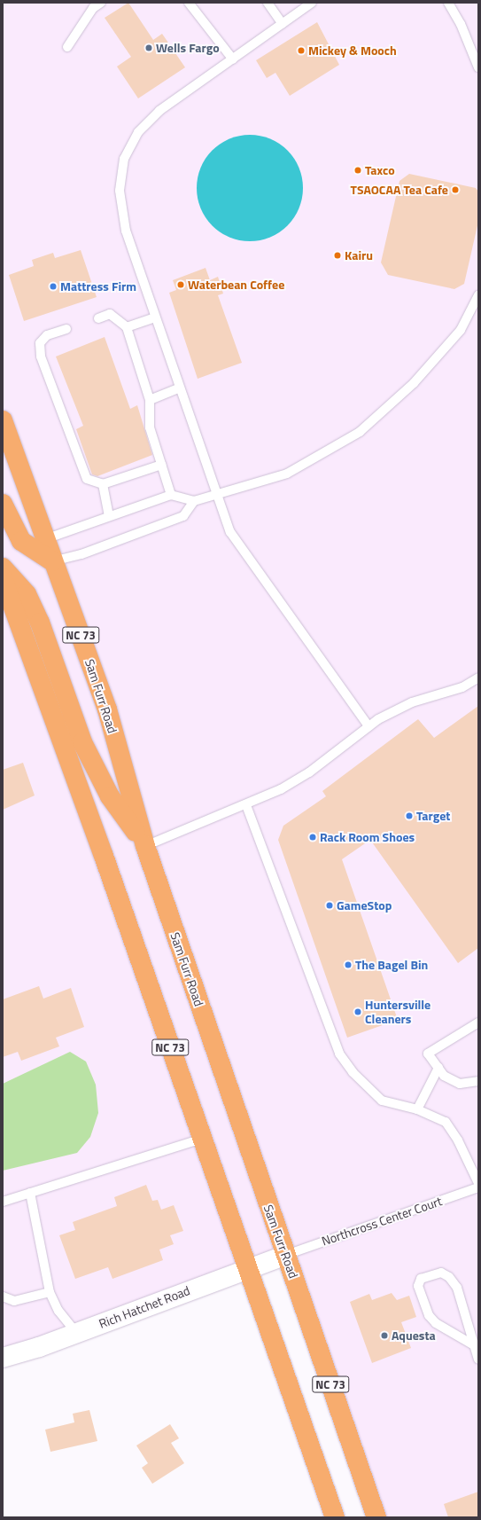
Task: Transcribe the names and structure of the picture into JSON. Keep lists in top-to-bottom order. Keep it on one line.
{"streets":{"main road":["NC 73","Sam Furr Road"],"street":["Rich Hatchet Road"],"lane":["Northcross Center Court"]},"crossings":[["NC 73","Rich Hatchet Road"],["Sam Furr Road","Northcross Center Court"],["Sam Furr Road","Rich Hatchet Road"],["Northcross Center Court","Rich Hatchet Road"]],"places":["Wells Fargo","Mickey & Mooch","Taxco","TSAOCAA Tea Cafe","Kairu","Waterbean Coffee","Mattress Firm","Target","Rack Room Shoes","GameStop","The Bagel Bin","Huntersville Cleaners","Aquesta"]}
